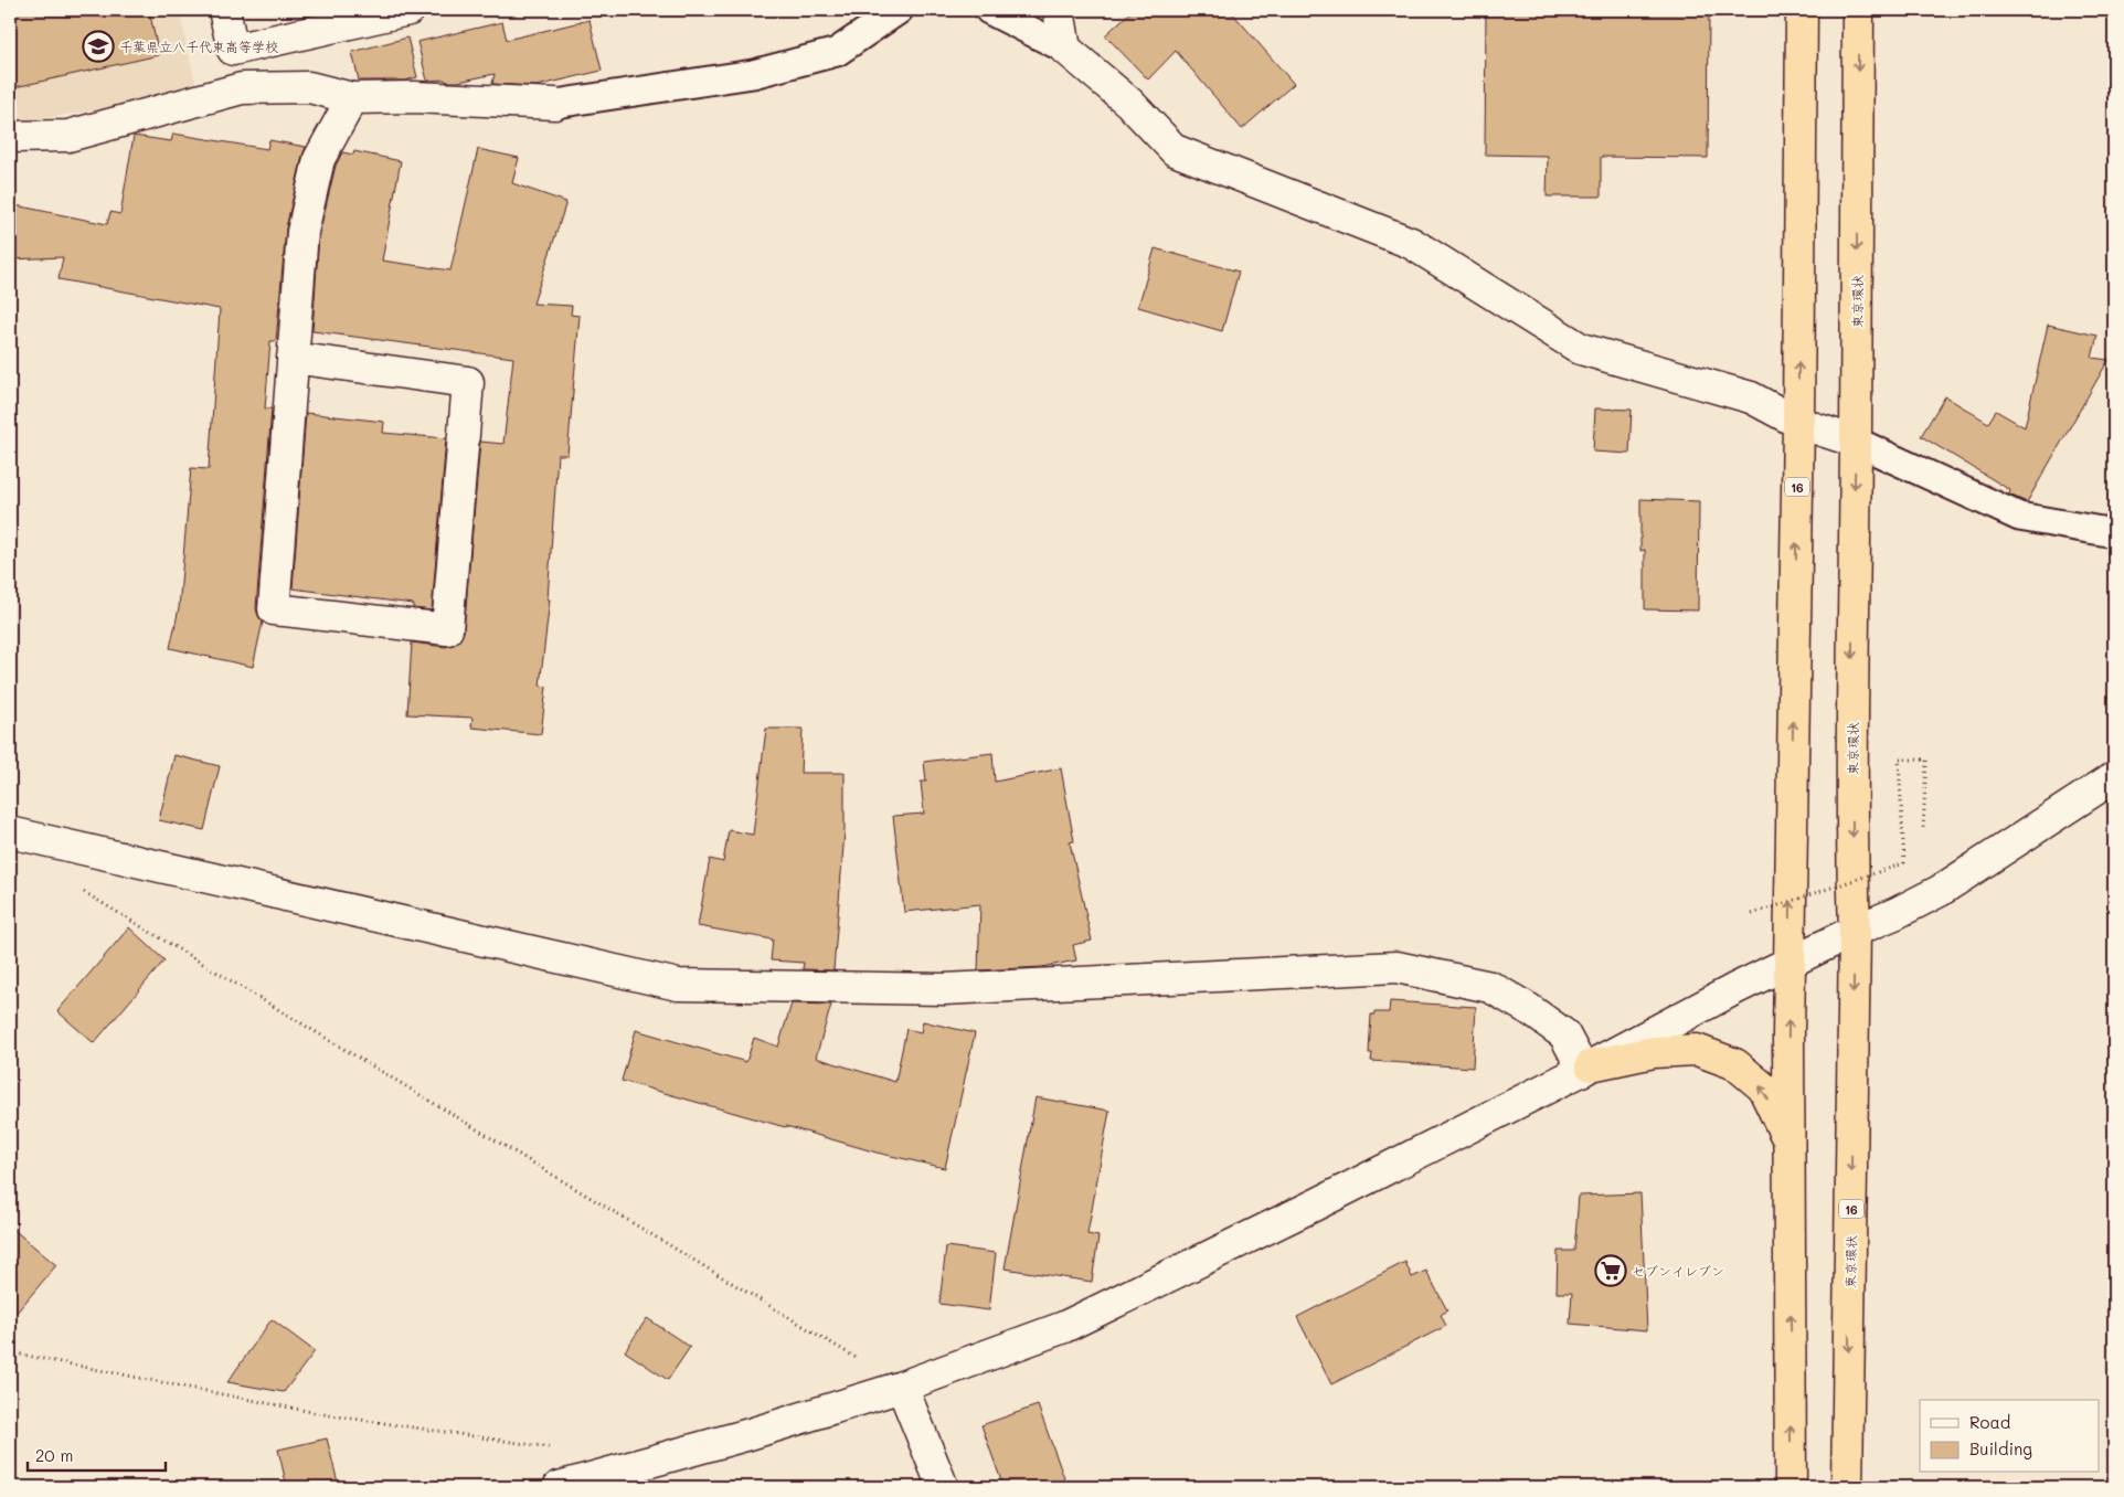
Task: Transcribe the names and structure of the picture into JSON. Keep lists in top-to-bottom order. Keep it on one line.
{"streets":{"highway":["東京環状","16"]},"places":{"school or university":["千葉県立八千代東高等学校"],"supermarket":["セブンイレブン"]},"legend":["Road","Building"],"scale_bar":"20 m"}
